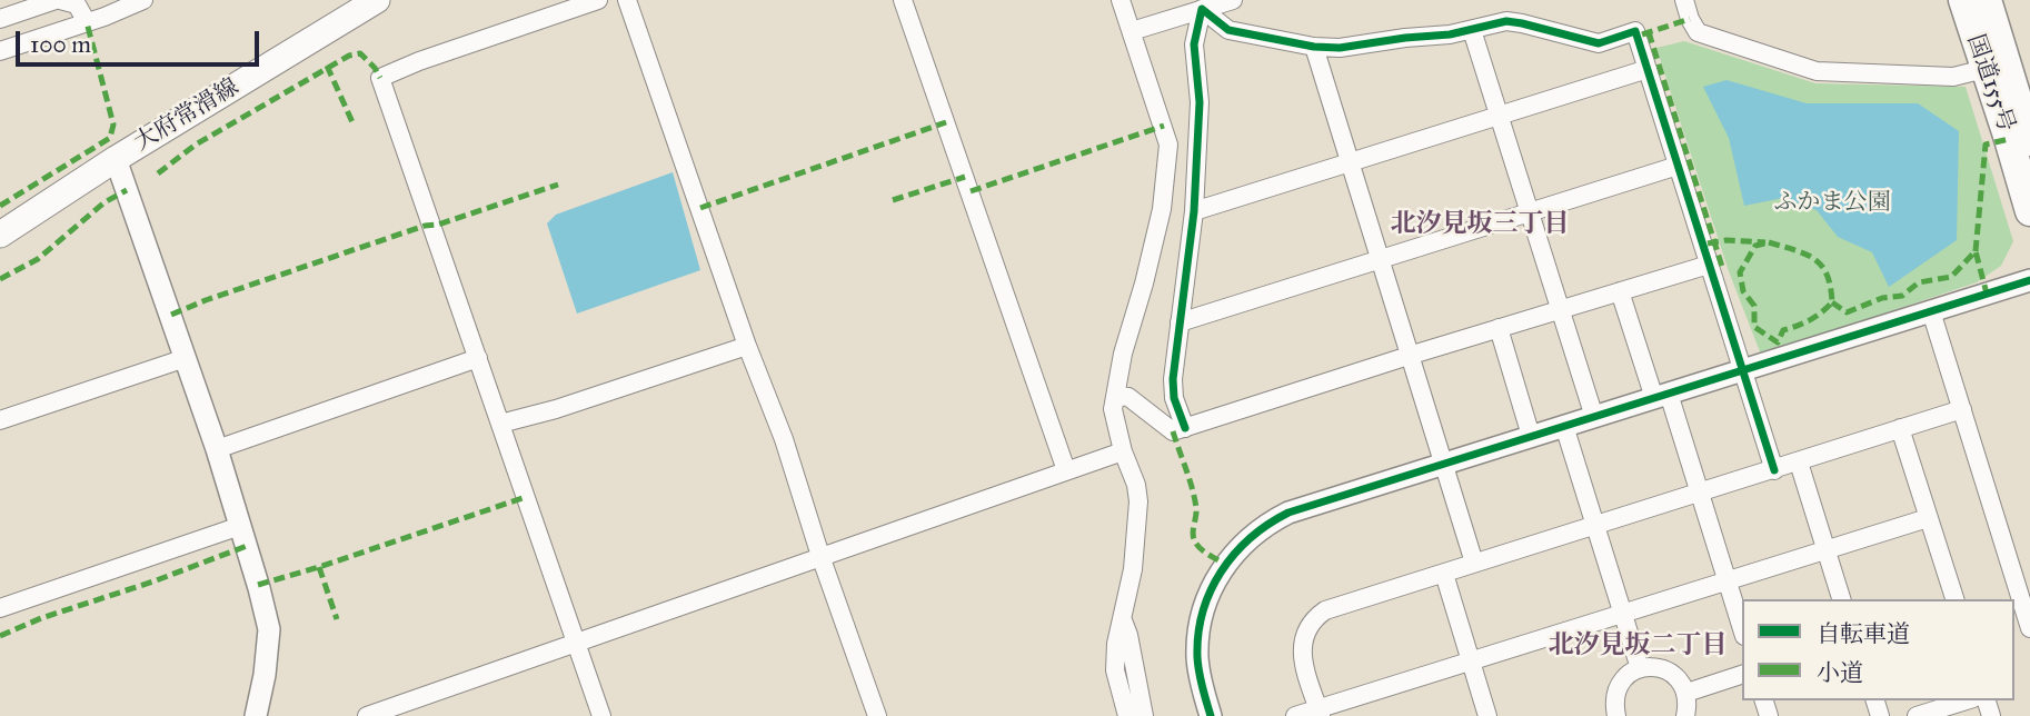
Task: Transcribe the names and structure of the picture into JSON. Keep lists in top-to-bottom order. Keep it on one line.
{"streets":{"highway":["国道155号"],"main road":["大府常滑線"]},"districts":["北汐見坂三丁目","北汐見坂二丁目"],"parks":["ふかま公園"],"legend":["自転車道","小道"],"scale_bar":"100 m"}
